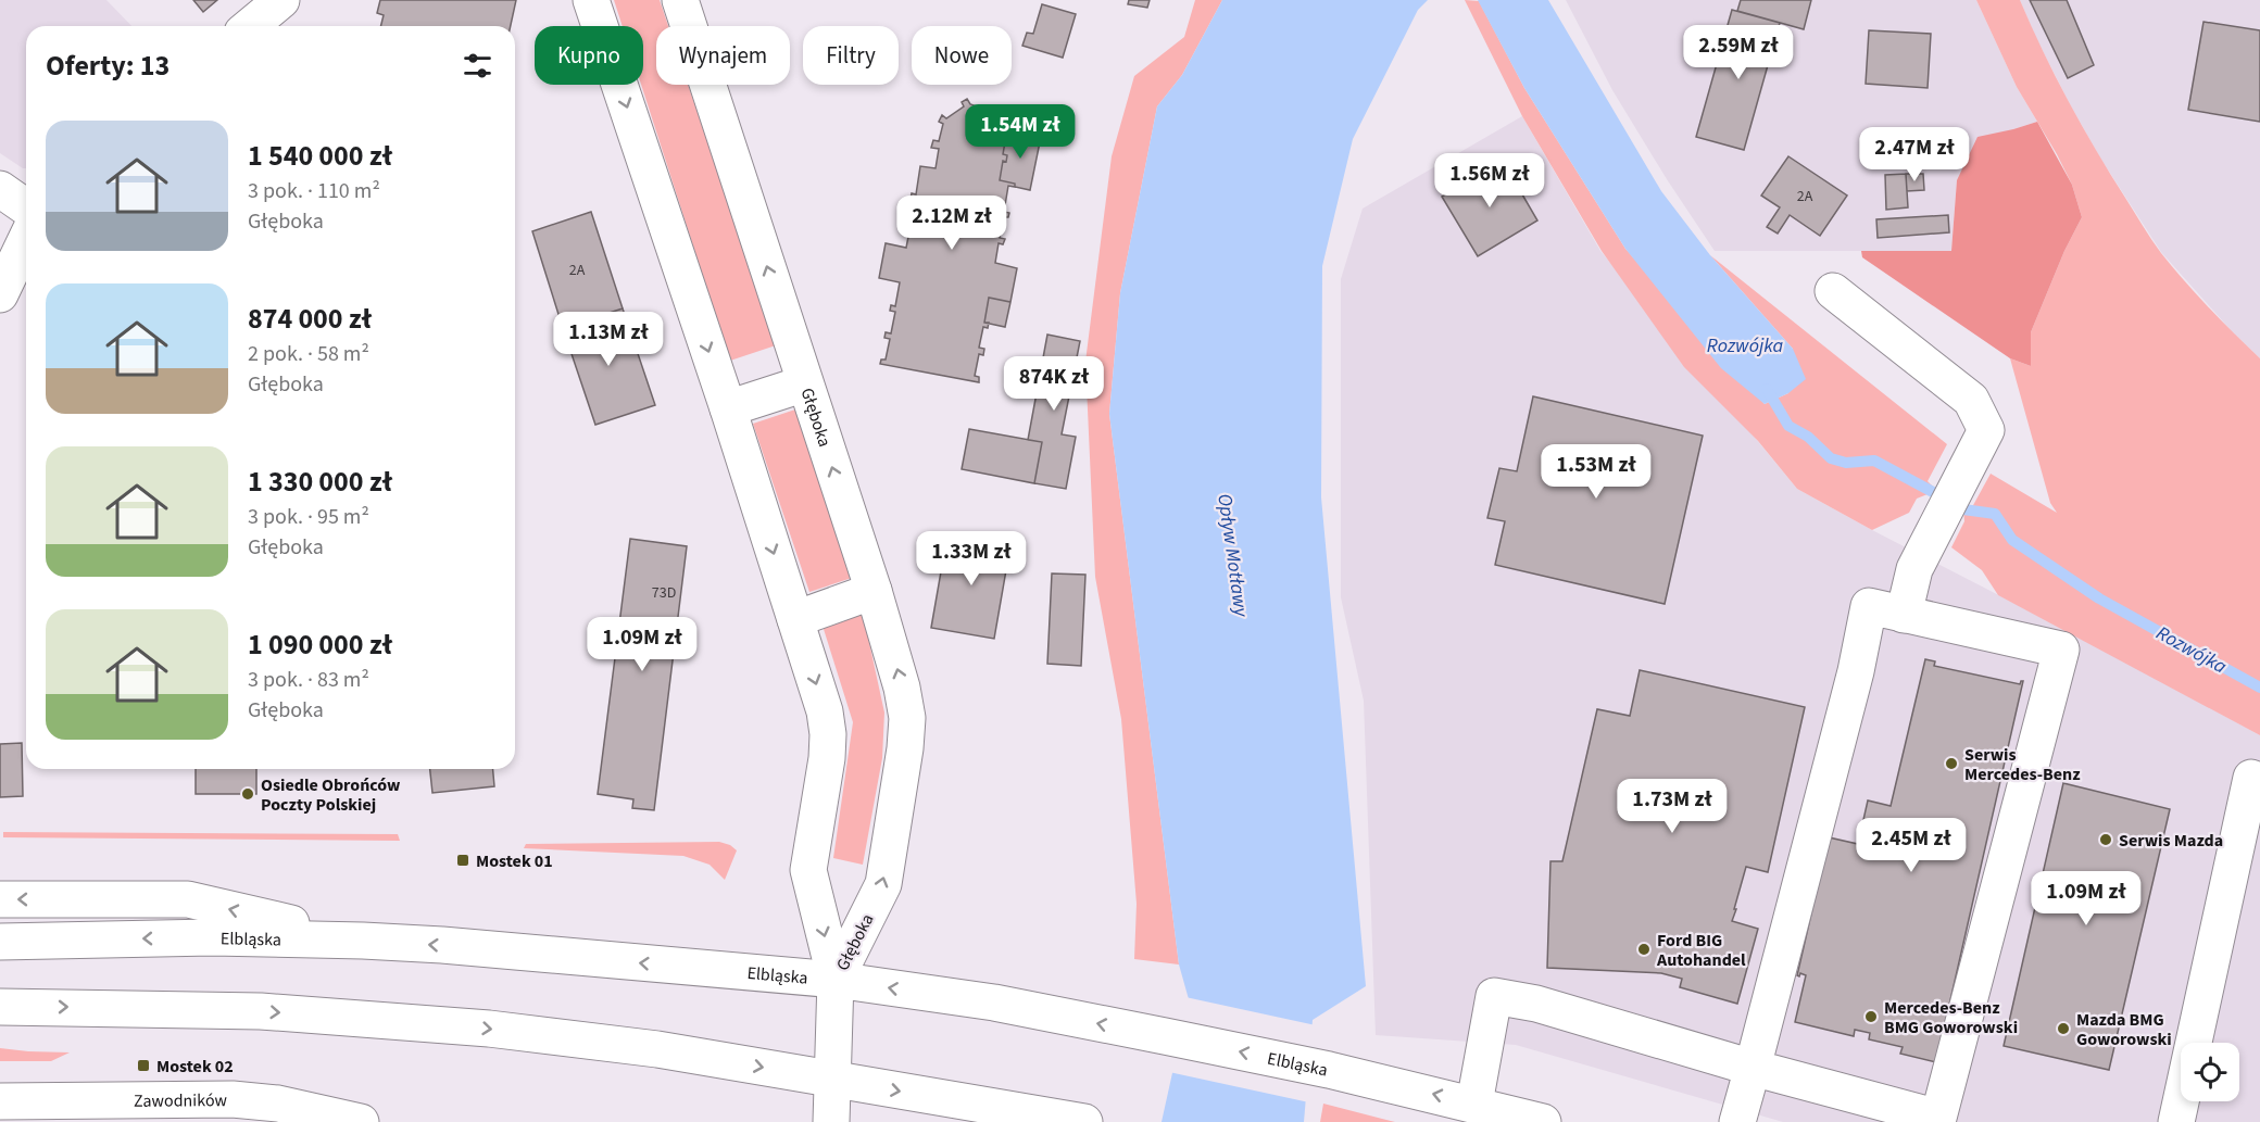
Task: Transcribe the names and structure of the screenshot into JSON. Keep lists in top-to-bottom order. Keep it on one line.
{"streets":{"main road":["Głęboka","Elbląska","Zawodników"]},"crossings":[["Głęboka","Elbląska"]],"water":["Rozwójka","Opływ Motławy"],"places":{"other":["Serwis Mercedes-Benz","Osiedle Obrońców Poczty Polskiej","Serwis Mazda","Ford BIG Autohandel","Mercedes-Benz BMG Goworowski","Mazda BMG Goworowski"],"transit":["Mostek 01","Mostek 02"]},"house_numbers":["2A","2A","73D"],"page":{"price":["2.59M zł","1.54M zł","2.47M zł","1.56M zł","2.12M zł","1.13M zł","874K zł","1.53M zł","1.33M zł","1.09M zł","1.73M zł","2.45M zł","1.09M zł"],"chip":["Kupno","Wynajem","Filtry","Nowe"],"heading":"Oferty: 13","list":[{"name":"1 540 000 zł","note":"3 pok. · 110 m² · Głęboka"},{"name":"874 000 zł","note":"2 pok. · 58 m² · Głęboka"},{"name":"1 330 000 zł","note":"3 pok. · 95 m² · Głęboka"},{"name":"1 090 000 zł","note":"3 pok. · 83 m² · Głęboka"}]}}
